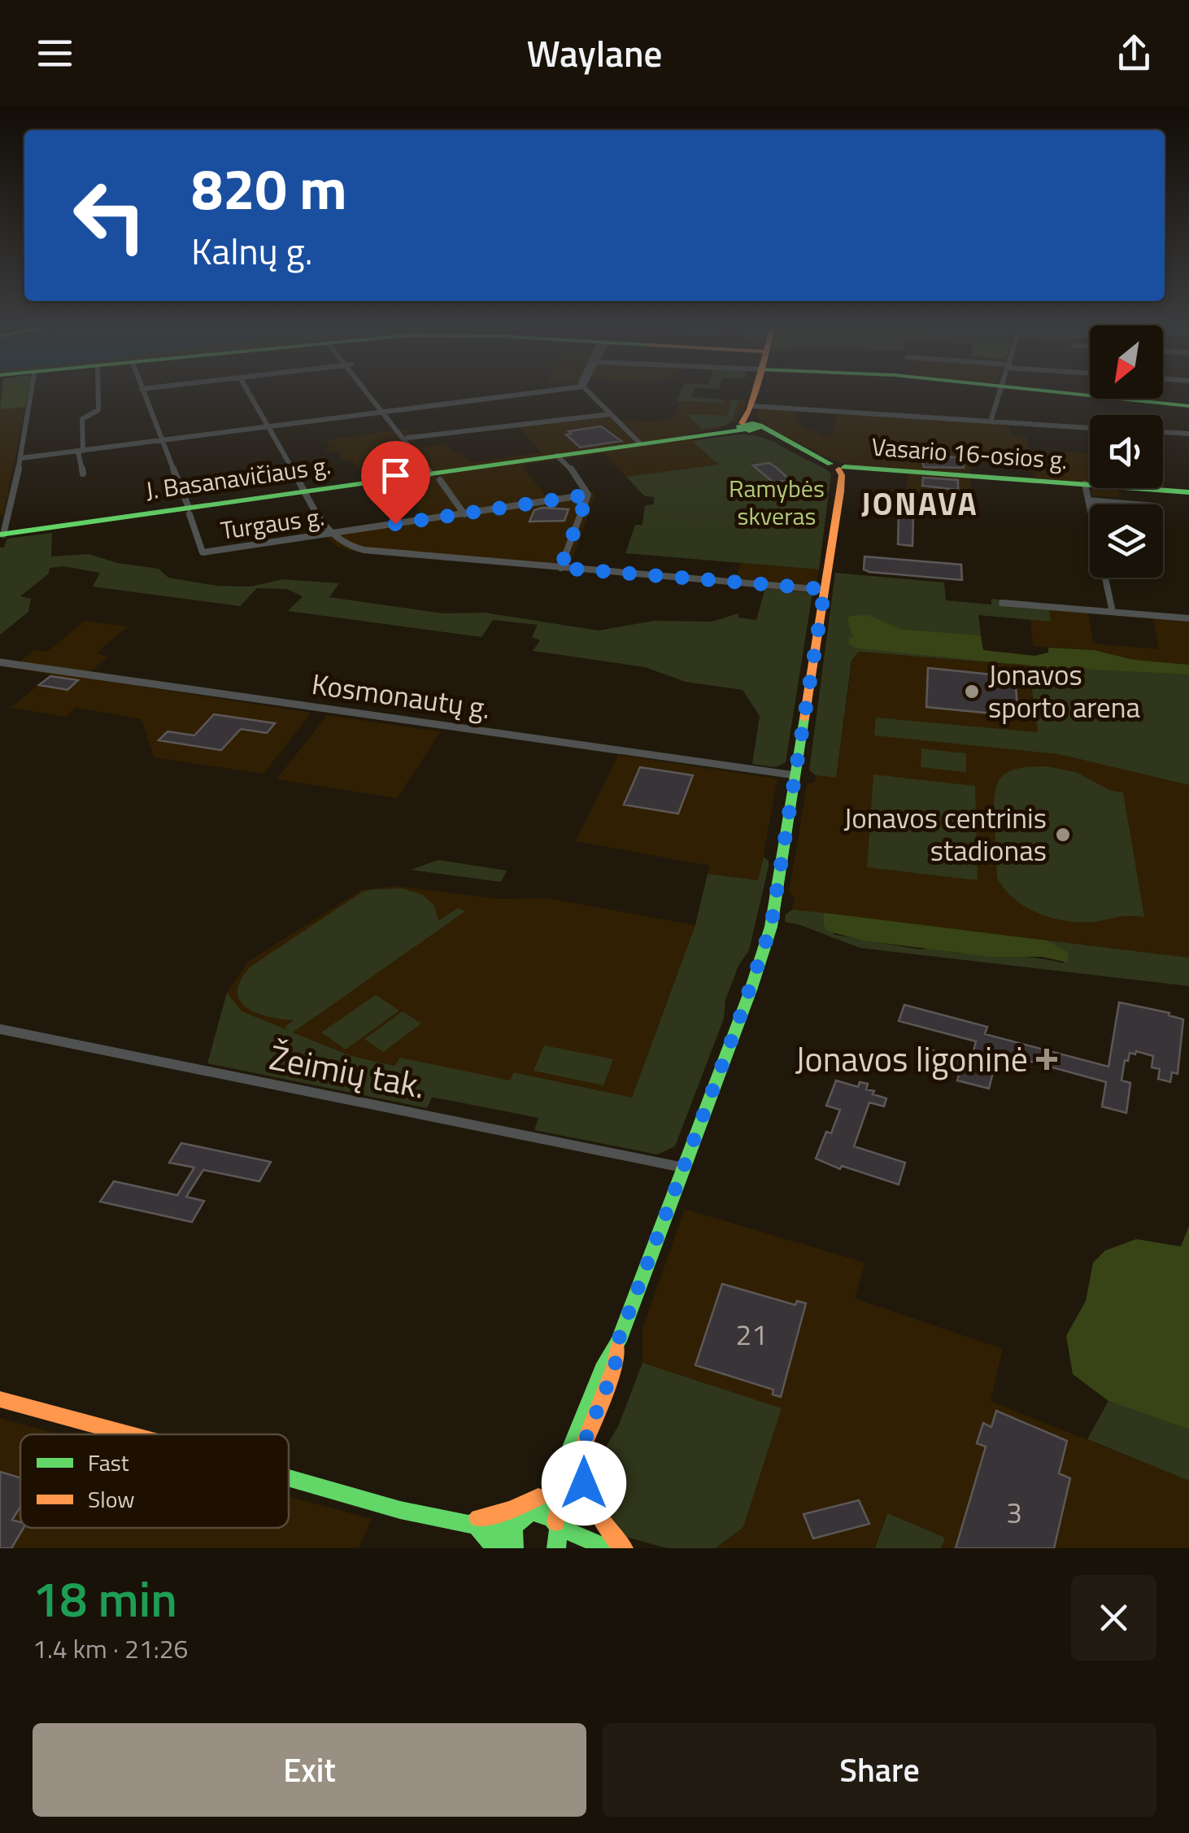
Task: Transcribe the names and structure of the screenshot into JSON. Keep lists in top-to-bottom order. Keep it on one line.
{"streets":{"main road":["Vasario 16-osios g.","J. Basanavičiaus g."],"street":["Turgaus g.","Kosmonautų g.","Žeimių tak."]},"crossings":[["J. Basanavičiaus g.","Turgaus g."]],"districts":["JONAVA"],"parks":["Ramybės skveras"],"places":{"other":["Jonavos sporto arena","Jonavos centrinis stadionas"],"health":["Jonavos ligoninė"]},"house_numbers":["21","3"],"legend":["Fast","Slow"],"north":"bottom left","page":{"header":"Waylane","turn":["820 m","Kalnų g."],"heading":["18 min","1.4 km · 21:26"],"buttons":["Exit","Share"]}}
